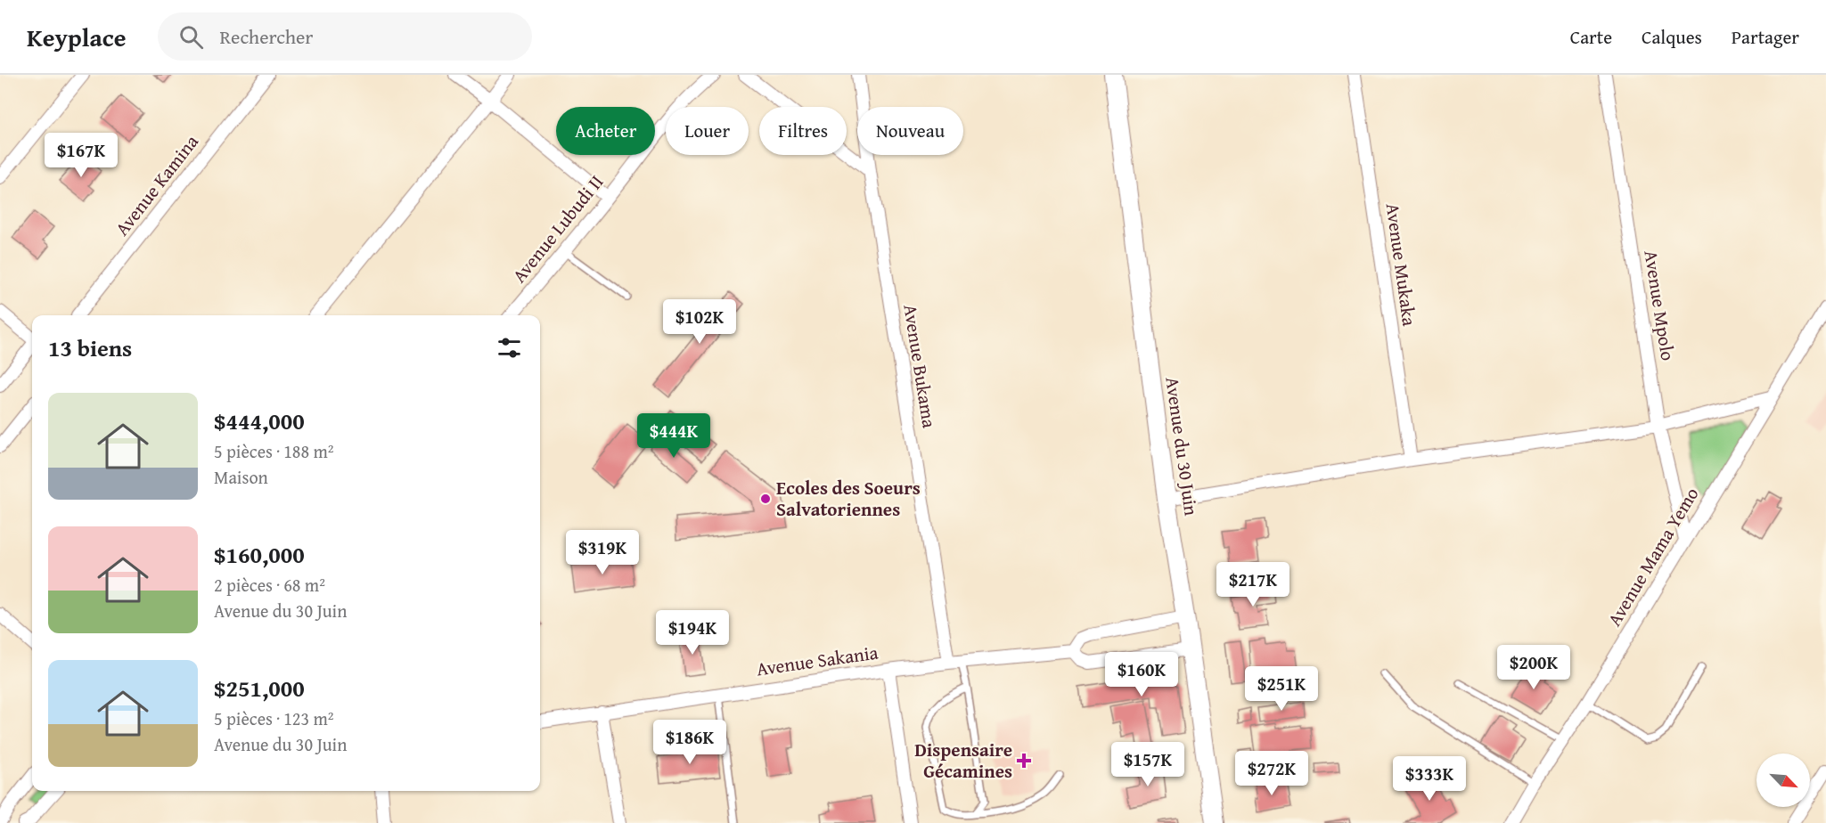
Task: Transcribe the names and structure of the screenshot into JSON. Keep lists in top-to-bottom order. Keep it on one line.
{"streets":{"street":["Avenue Kamina","Avenue Lubudi II","Avenue Mukaka","Avenue Mpolo","Avenue Bukama","Avenue du 30 Juin","Avenue Mama Yemo","Avenue Sakania"]},"crossings":[["Avenue Mpolo","Avenue Mama Yemo"],["Avenue Bukama","Avenue Sakania"]],"places":{"other":["Ecoles des Soeurs Salvatoriennes"],"health":["Dispensaire Gécamines"]},"north":"bottom right","page":{"header":"Keyplace","search":"Rechercher","nav":["Carte","Calques","Partager"],"chip":["Acheter","Louer","Filtres","Nouveau"],"price":["$167K","$102K","$444K","$319K","$217K","$194K","$200K","$160K","$251K","$186K","$157K","$272K","$333K"],"heading":"13 biens","list":[{"name":"$444,000","note":"5 pièces · 188 m² · Maison"},{"name":"$160,000","note":"2 pièces · 68 m² · Avenue du 30 Juin"},{"name":"$251,000","note":"5 pièces · 123 m² · Avenue du 30 Juin"}]}}
